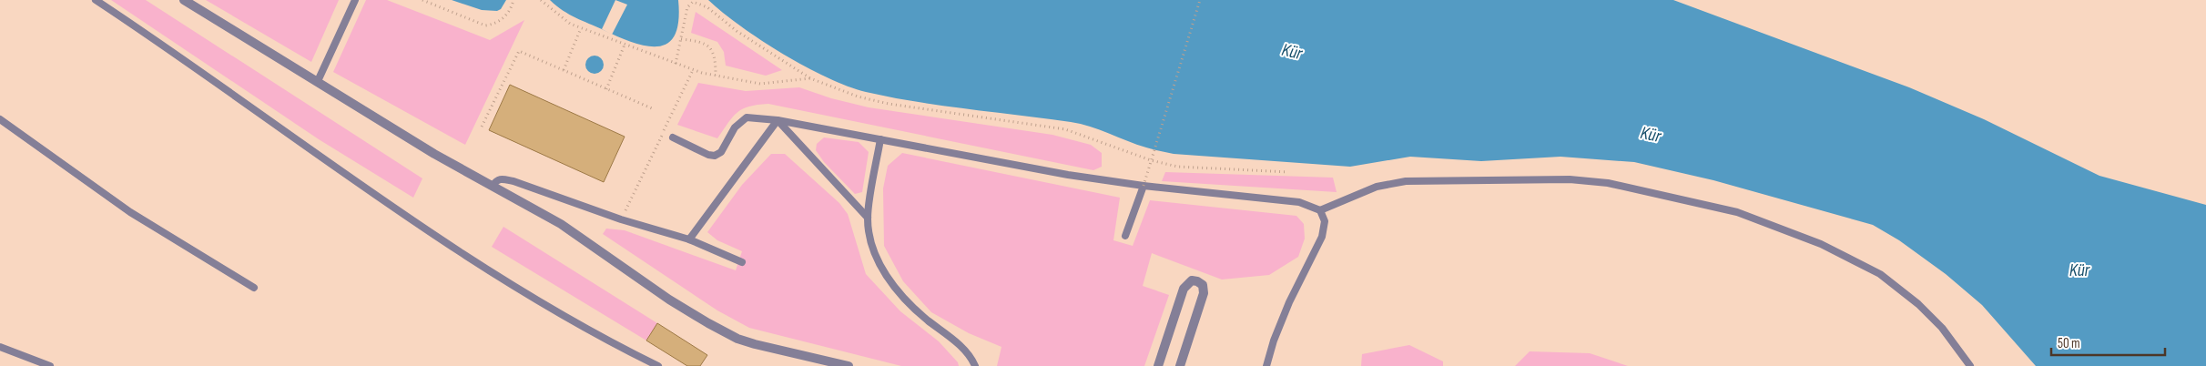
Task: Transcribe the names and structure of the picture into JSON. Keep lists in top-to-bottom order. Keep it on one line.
{"water":["Kür"],"scale_bar":"50 m"}
